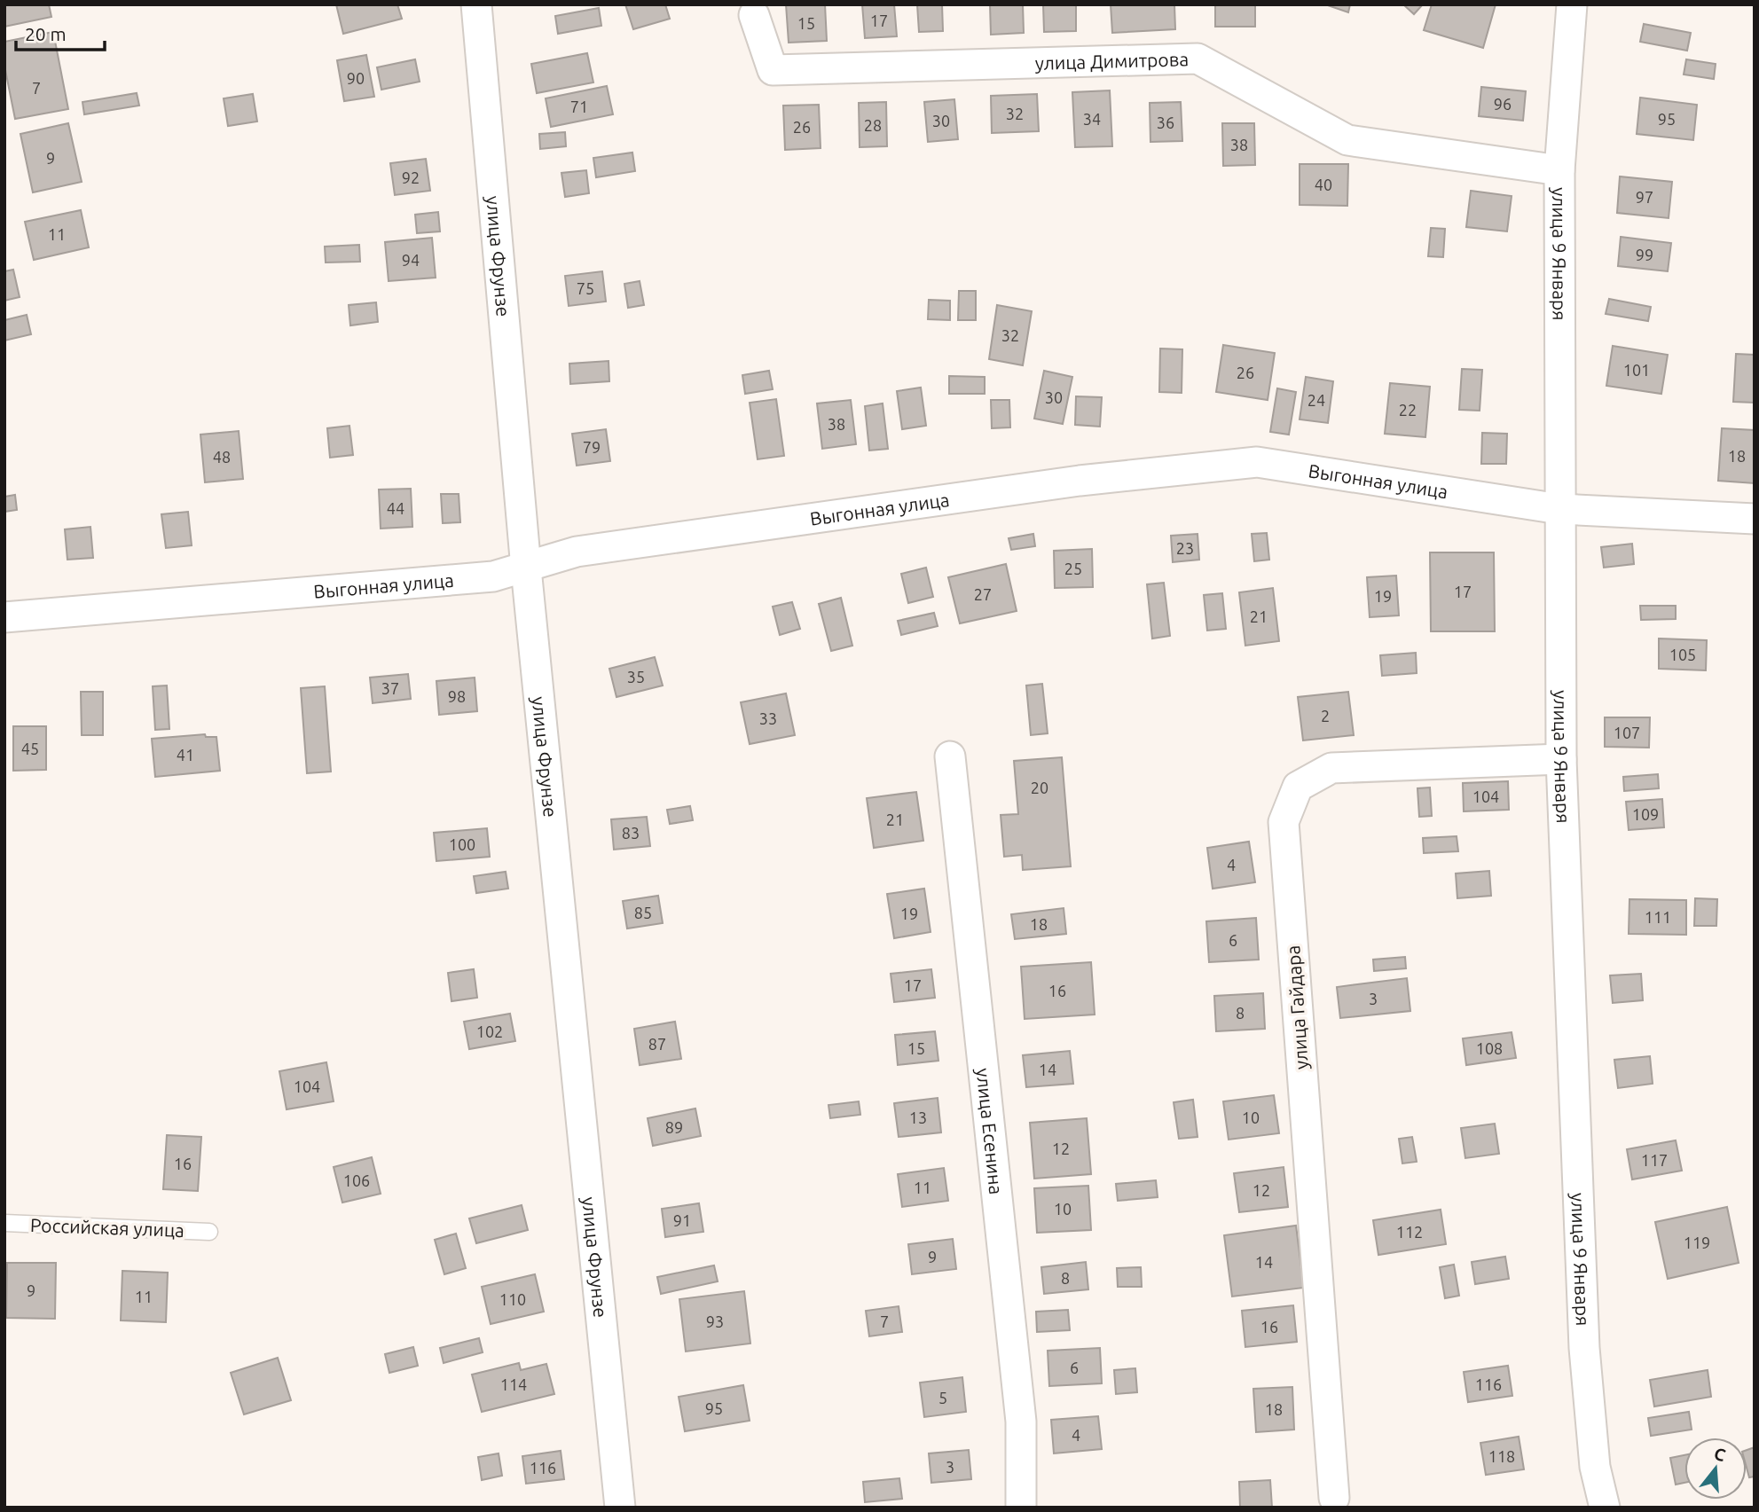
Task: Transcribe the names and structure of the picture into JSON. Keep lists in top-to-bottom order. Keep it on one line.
{"streets":{"street":["улица Димитрова","улица 9 Января","улица Фрунзе","Выгонная улица","улица Гайдара","улица Есенина"],"lane":["Российская улица"]},"crossings":[["улица Димитрова","улица 9 Января"],["улица 9 Января","Выгонная улица"],["улица 9 Января","улица Гайдара"],["улица Фрунзе","Выгонная улица"]],"house_numbers":["17","15","90","7","96","71","32","34","95","30","36","28","26","38","9","92","40","97","11","99","94","75","32","101","26","30","24","22","38","79","18","48","44","23","25","17","27","19","21","105","35","37","98","2","33","107","45","41","20","104","109","21","83","100","4","85","19","111","18","6","17","16","3","8","102","87","15","108","14","104","13","10","89","12","117","16","106","11","12","10","91","112","119","9","14","8","9","11","110","93","7","16","6","114","116","5","95","18","4","118","3","116"],"scale_bar":"20 m","north":"top"}
